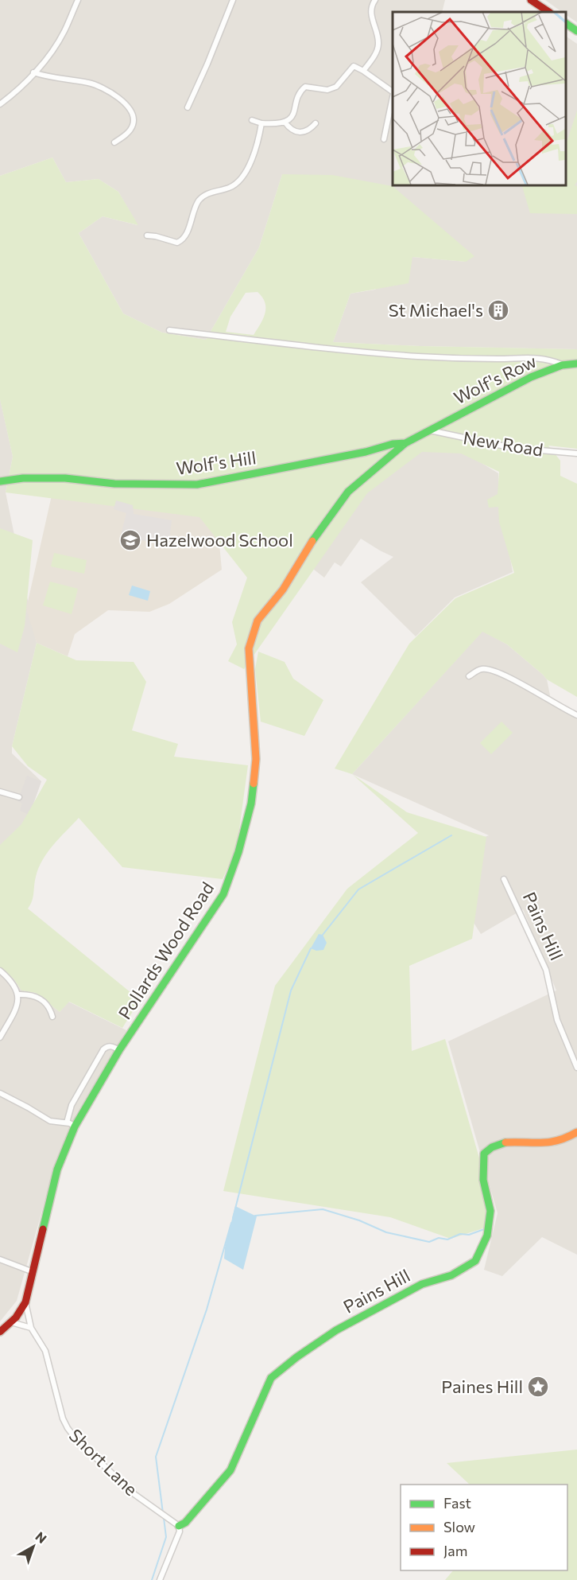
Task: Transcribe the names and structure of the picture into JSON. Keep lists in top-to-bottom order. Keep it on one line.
{"streets":{"street":["Wolf's Row","New Road","Wolf's Hill","Pains Hill","Pollards Wood Road","Short Lane"]},"crossings":[["Wolf's Row","New Road"],["Wolf's Row","Wolf's Hill"],["Wolf's Row","Pollards Wood Road"],["Wolf's Hill","Pollards Wood Road"],["Pains Hill","Short Lane"],["Pollards Wood Road","Short Lane"]],"places":{"building":["St Michael's"],"school or university":["Hazelwood School"],"place":["Paines Hill"]},"legend":["Fast","Slow","Jam"],"north":"top right"}
